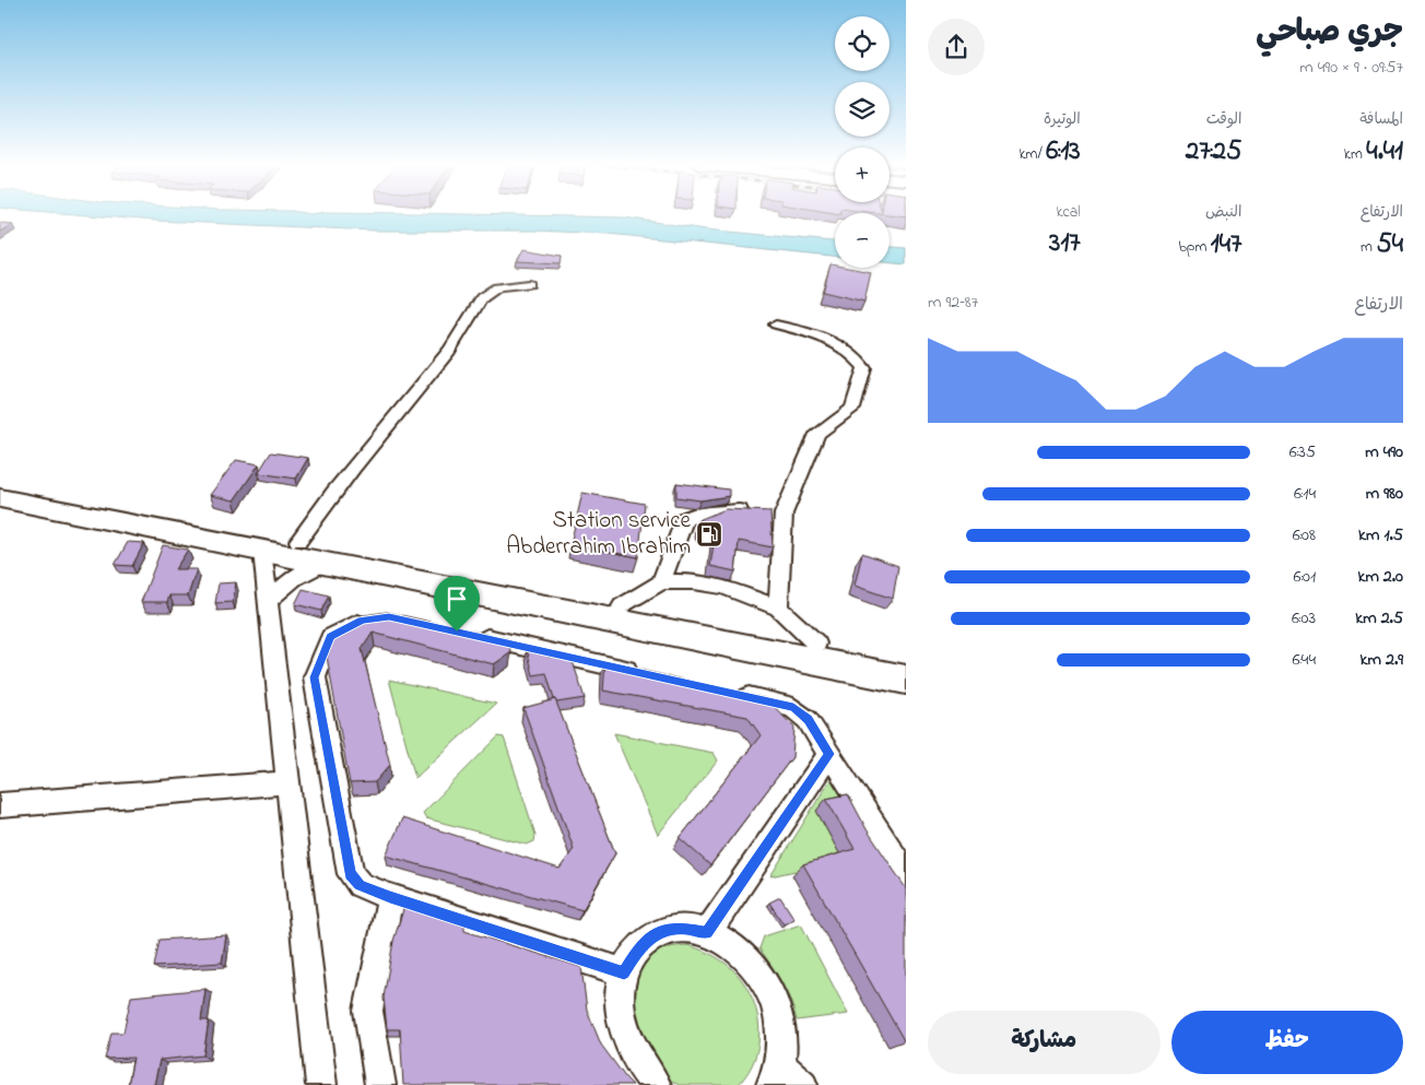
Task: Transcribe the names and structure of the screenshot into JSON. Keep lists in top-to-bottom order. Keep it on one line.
{"places":{"fuel station":["Station service Abderrahim Ibrahim"]},"page":{"heading":["جري صباحي","09:57 · 9 × 490 m"],"map_buttons":["+","−"],"stats":[["المسافة","4.41 km"],["الوقت","27:25"],["الوتيرة","6:13 /km"],["الارتفاع","54 m"],["النبض","147 bpm"],["kcal","317"]],"chart":["الارتفاع","87–92 m"],"list":[{"name":"490 m","note":"6:35"},{"name":"980 m","note":"6:14"},{"name":"1.5 km","note":"6:08"},{"name":"2.0 km","note":"6:01"},{"name":"2.5 km","note":"6:03"},{"name":"2.9 km","note":"6:44"}],"buttons":["حفظ","مشاركة"]}}
